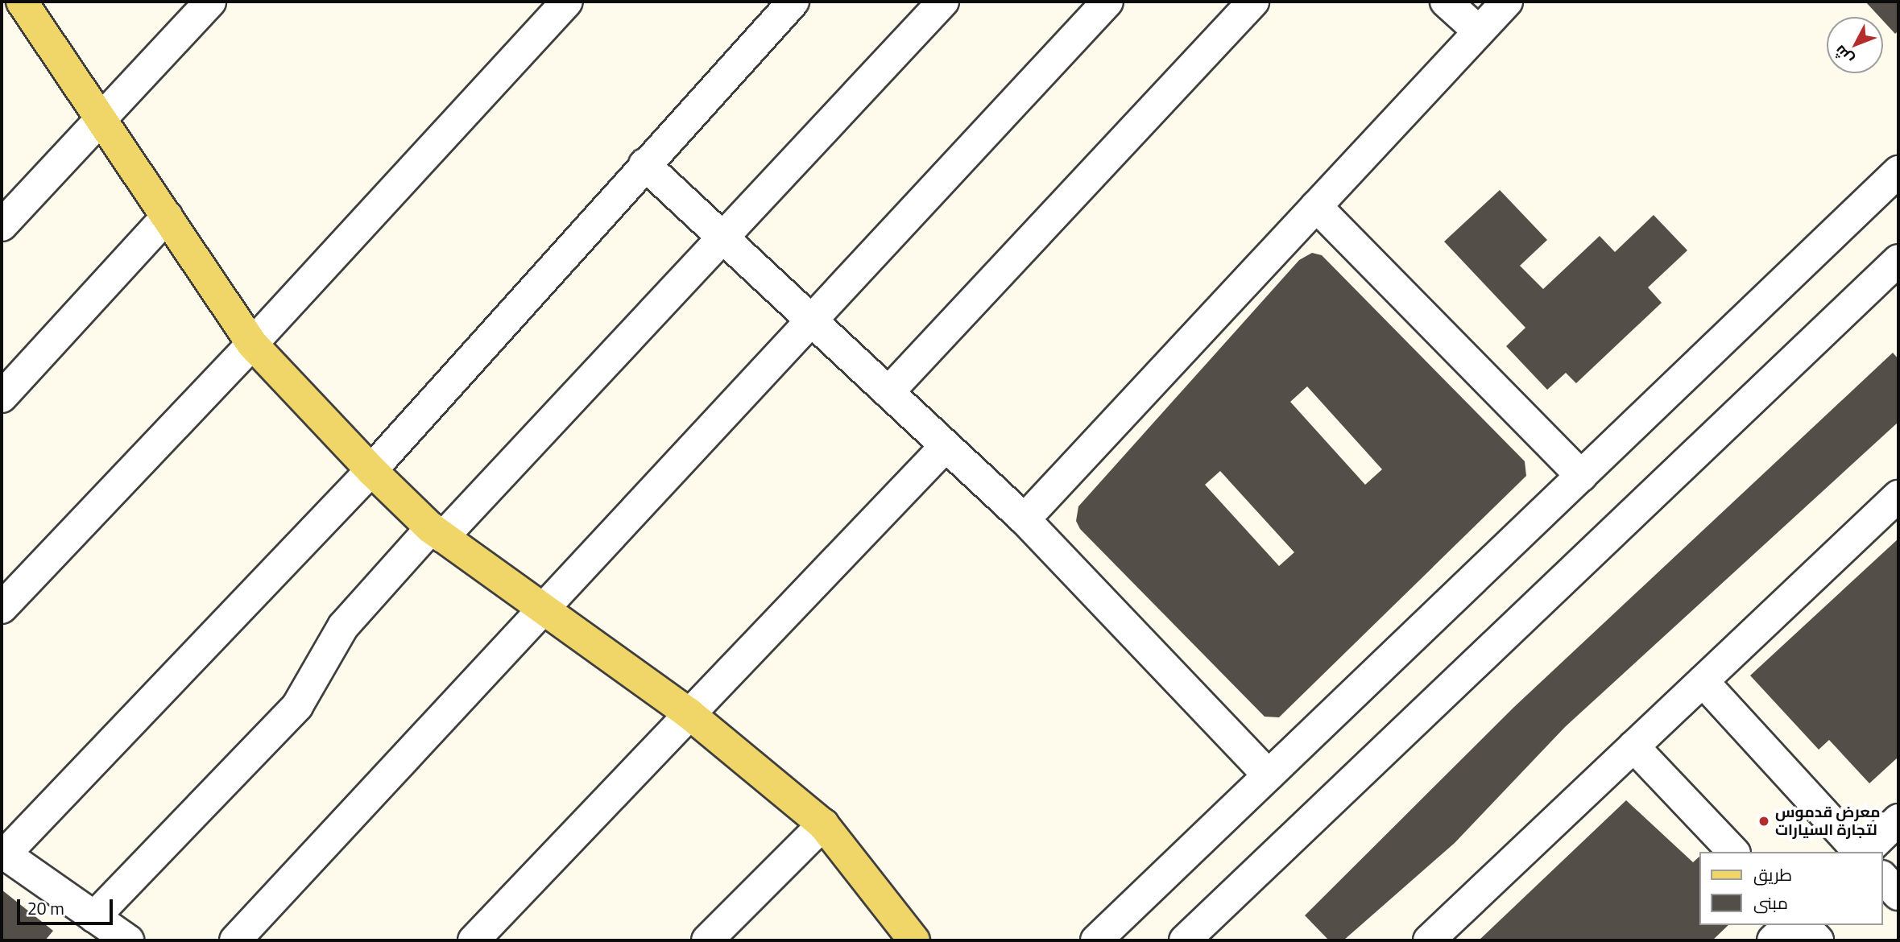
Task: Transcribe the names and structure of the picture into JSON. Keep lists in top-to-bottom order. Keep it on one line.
{"places":["معرض قدموس لتجارة السيارات"],"legend":["طريق","مبنى"],"scale_bar":"20 m","north":"bottom left"}
